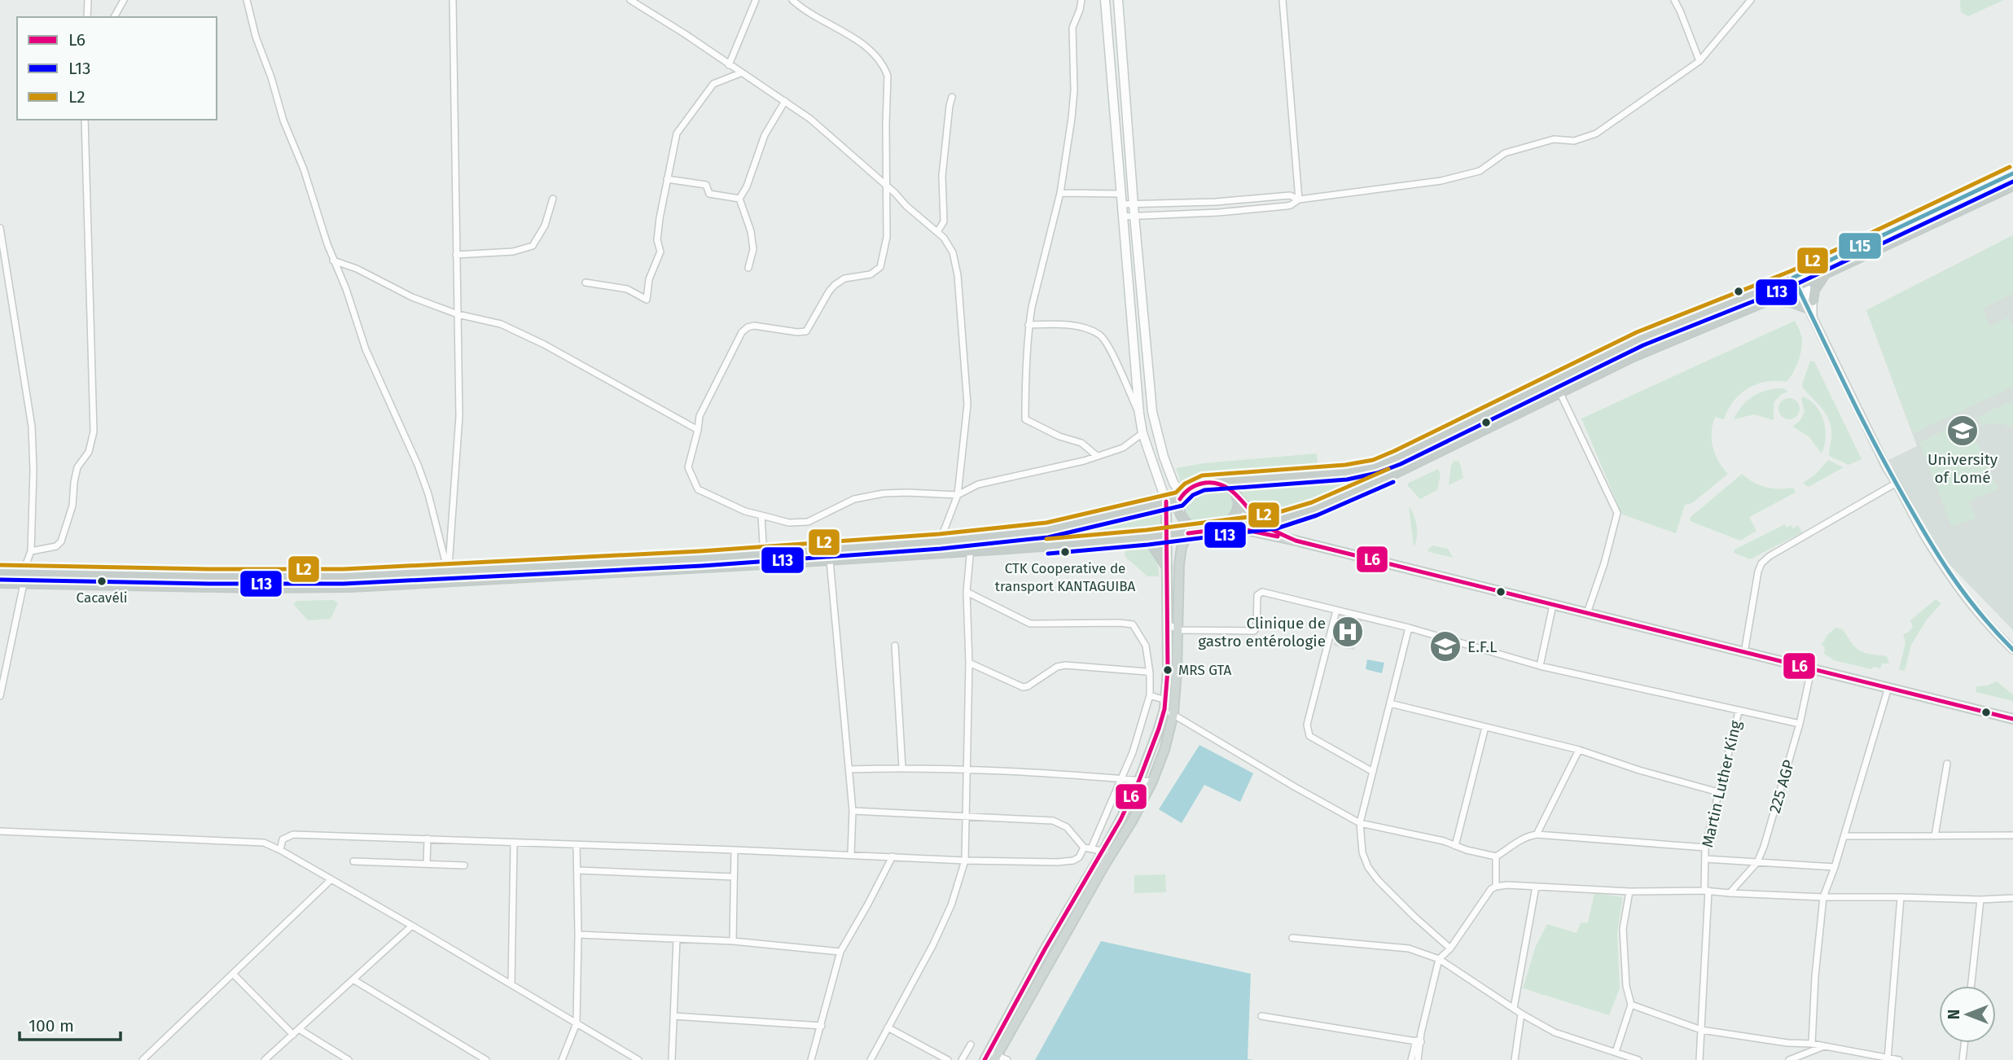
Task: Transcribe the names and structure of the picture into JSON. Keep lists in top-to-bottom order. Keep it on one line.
{"streets":{"street":["Martin Luther King","225 AGP"]},"places":{"school or university":["University of Lomé","E.F.L"],"other":["CTK Cooperative de transport KANTAGUIBA","Cacavéli","MRS GTA"],"hospital":["Clinique de gastro entérologie"]},"lines":["transit line L2","transit line L15","transit line L13","transit line L6"],"legend":["L6","L13","L2"],"scale_bar":"100 m","north":"left"}
